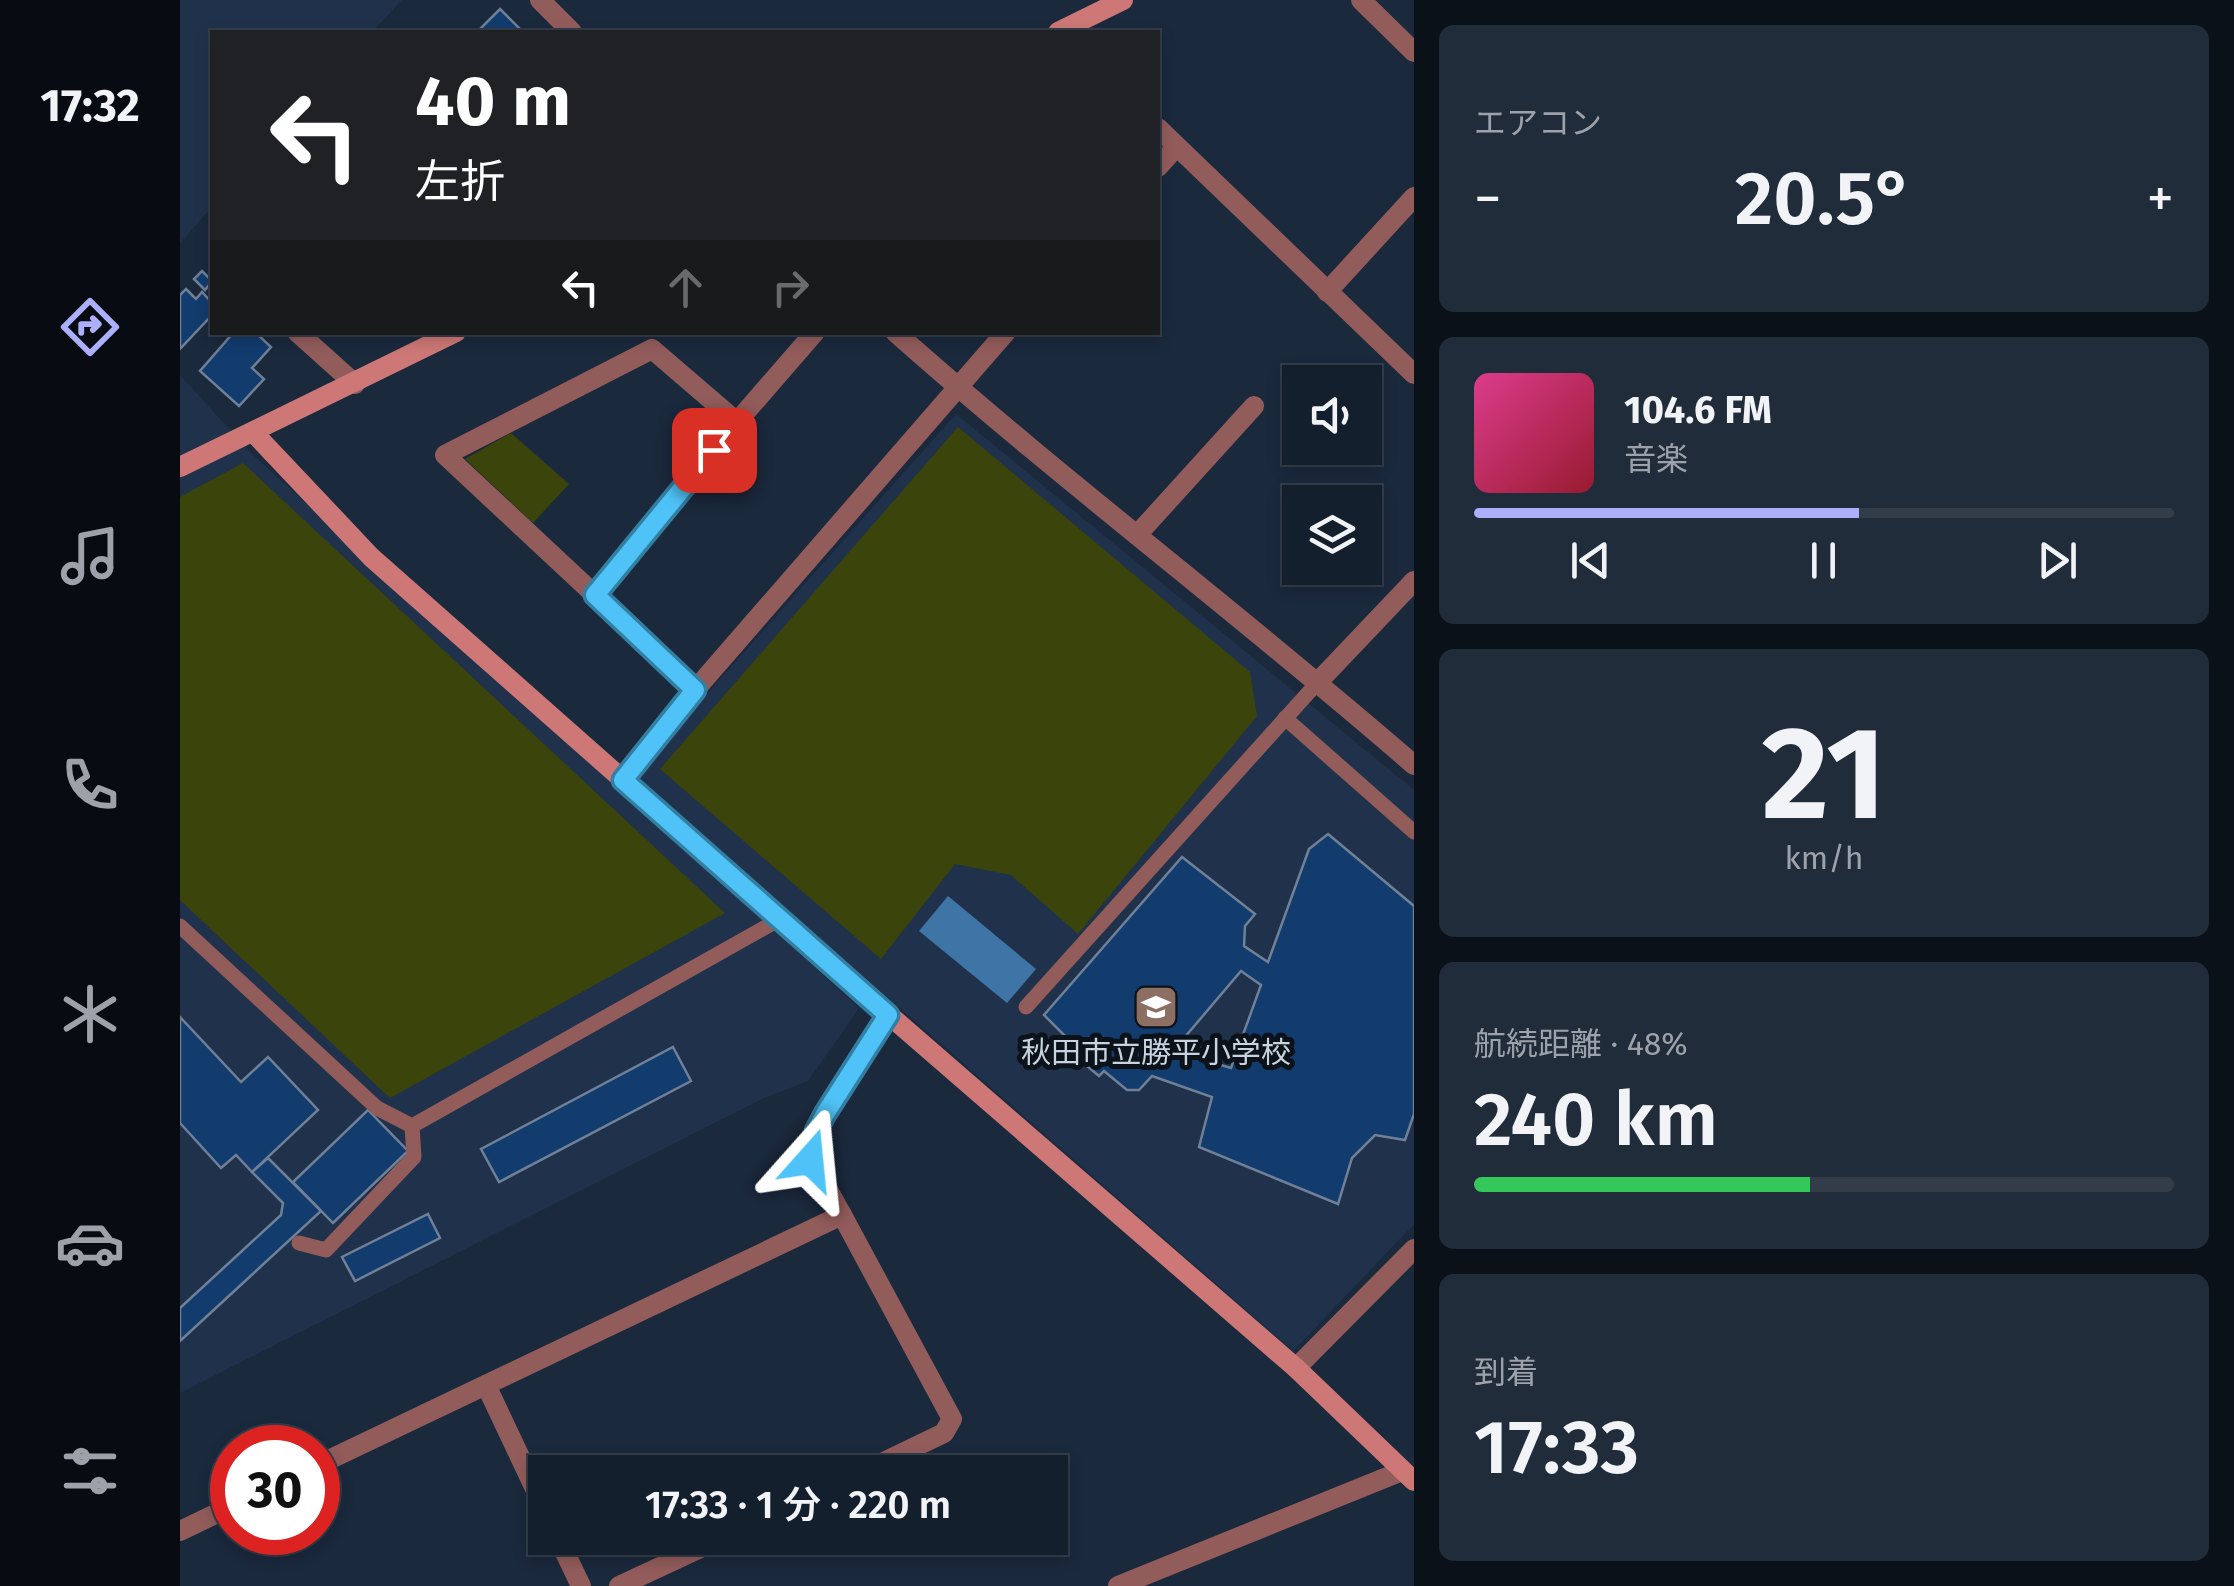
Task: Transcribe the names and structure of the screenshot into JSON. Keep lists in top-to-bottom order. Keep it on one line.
{"places":{"school or university":["秋田市立勝平小学校"]},"page":{"tabs":"17:32","tile":["エアコン",["21","km/h"],["航続距離 · 48%","240 km"],["到着","17:33"]],"turn":["40 m","左折"],"heat":["−","20.5°","+"],"song":["104.6 FM","音楽"],"limit":"30","trip":"17:33 · 1 分 · 220 m"}}
